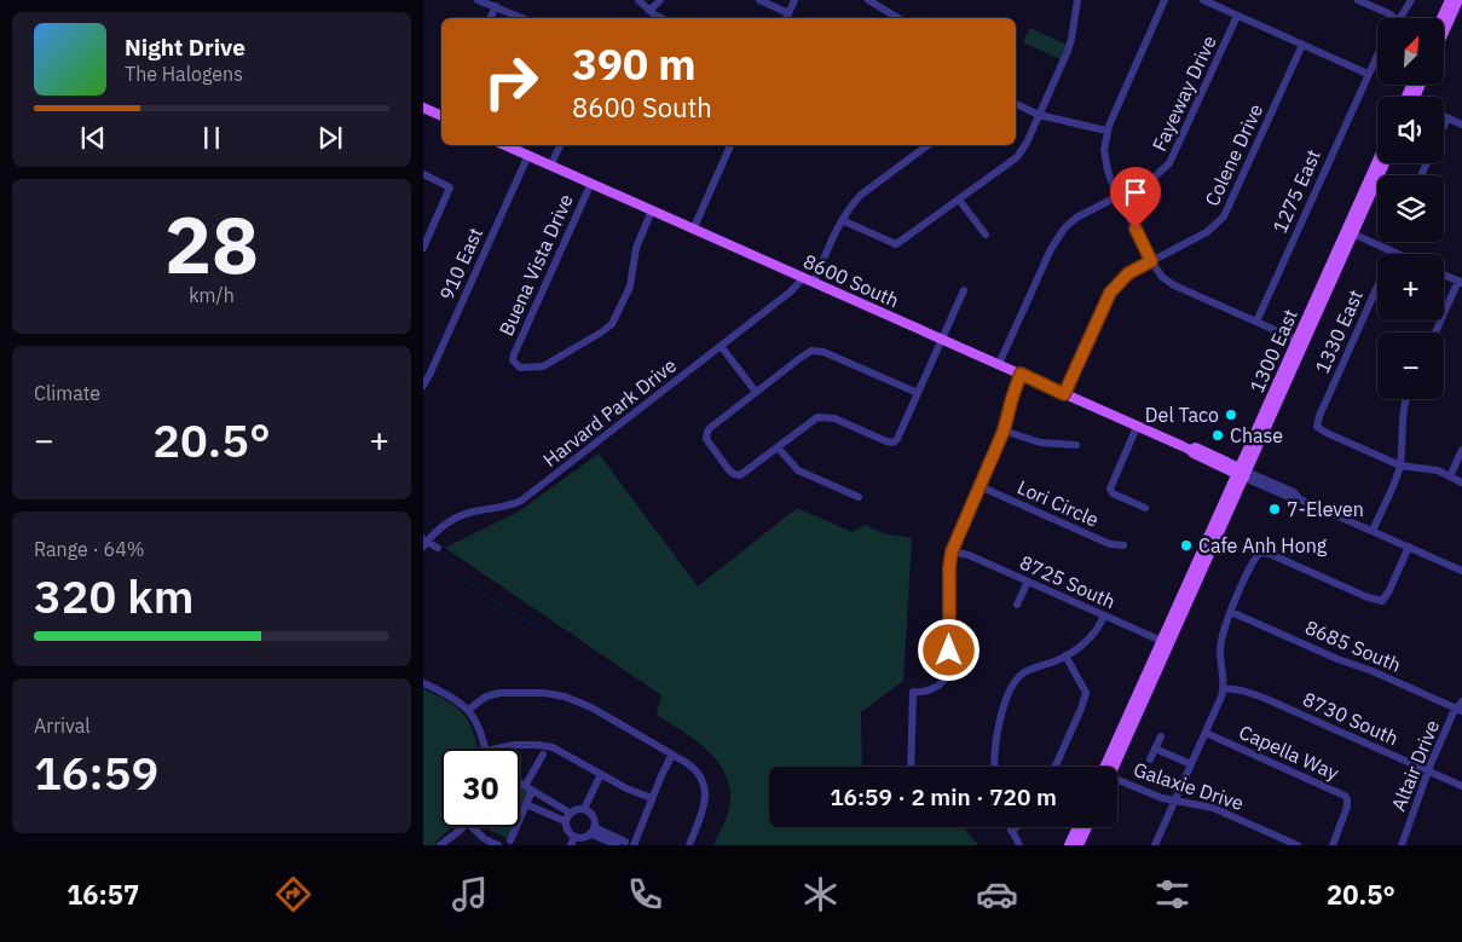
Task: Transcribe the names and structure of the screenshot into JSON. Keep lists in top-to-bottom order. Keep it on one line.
{"streets":{"main road":["8600 South","1300 East"],"street":["Fayeway Drive","Colene Drive","1275 East","910 East","Buena Vista Drive","1330 East","Harvard Park Drive","Lori Circle","8725 South","8685 South","8730 South","Capella Way","Altair Drive","Galaxie Drive"]},"crossings":[["Fayeway Drive","8600 South"],["Colene Drive","8600 South"],["910 East","8600 South"],["Buena Vista Drive","8600 South"],["8600 South","1300 East"],["8600 South","Harvard Park Drive"],["1300 East","8725 South"],["8685 South","Altair Drive"],["8730 South","Altair Drive"]],"places":["Del Taco","Chase","7-Eleven","Cafe Anh Hong"],"north":"top right","page":{"map_buttons":["+","−"],"turn":["390 m","8600 South"],"song":["Night Drive","The Halogens"],"tile":[["28","km/h"],"Climate",["Range · 64%","320 km"],["Arrival","16:59"]],"heat":["−","20.5°","+"],"limit":"30","trip":"16:59 · 2 min · 720 m","tabs":["16:57","20.5°"]}}
